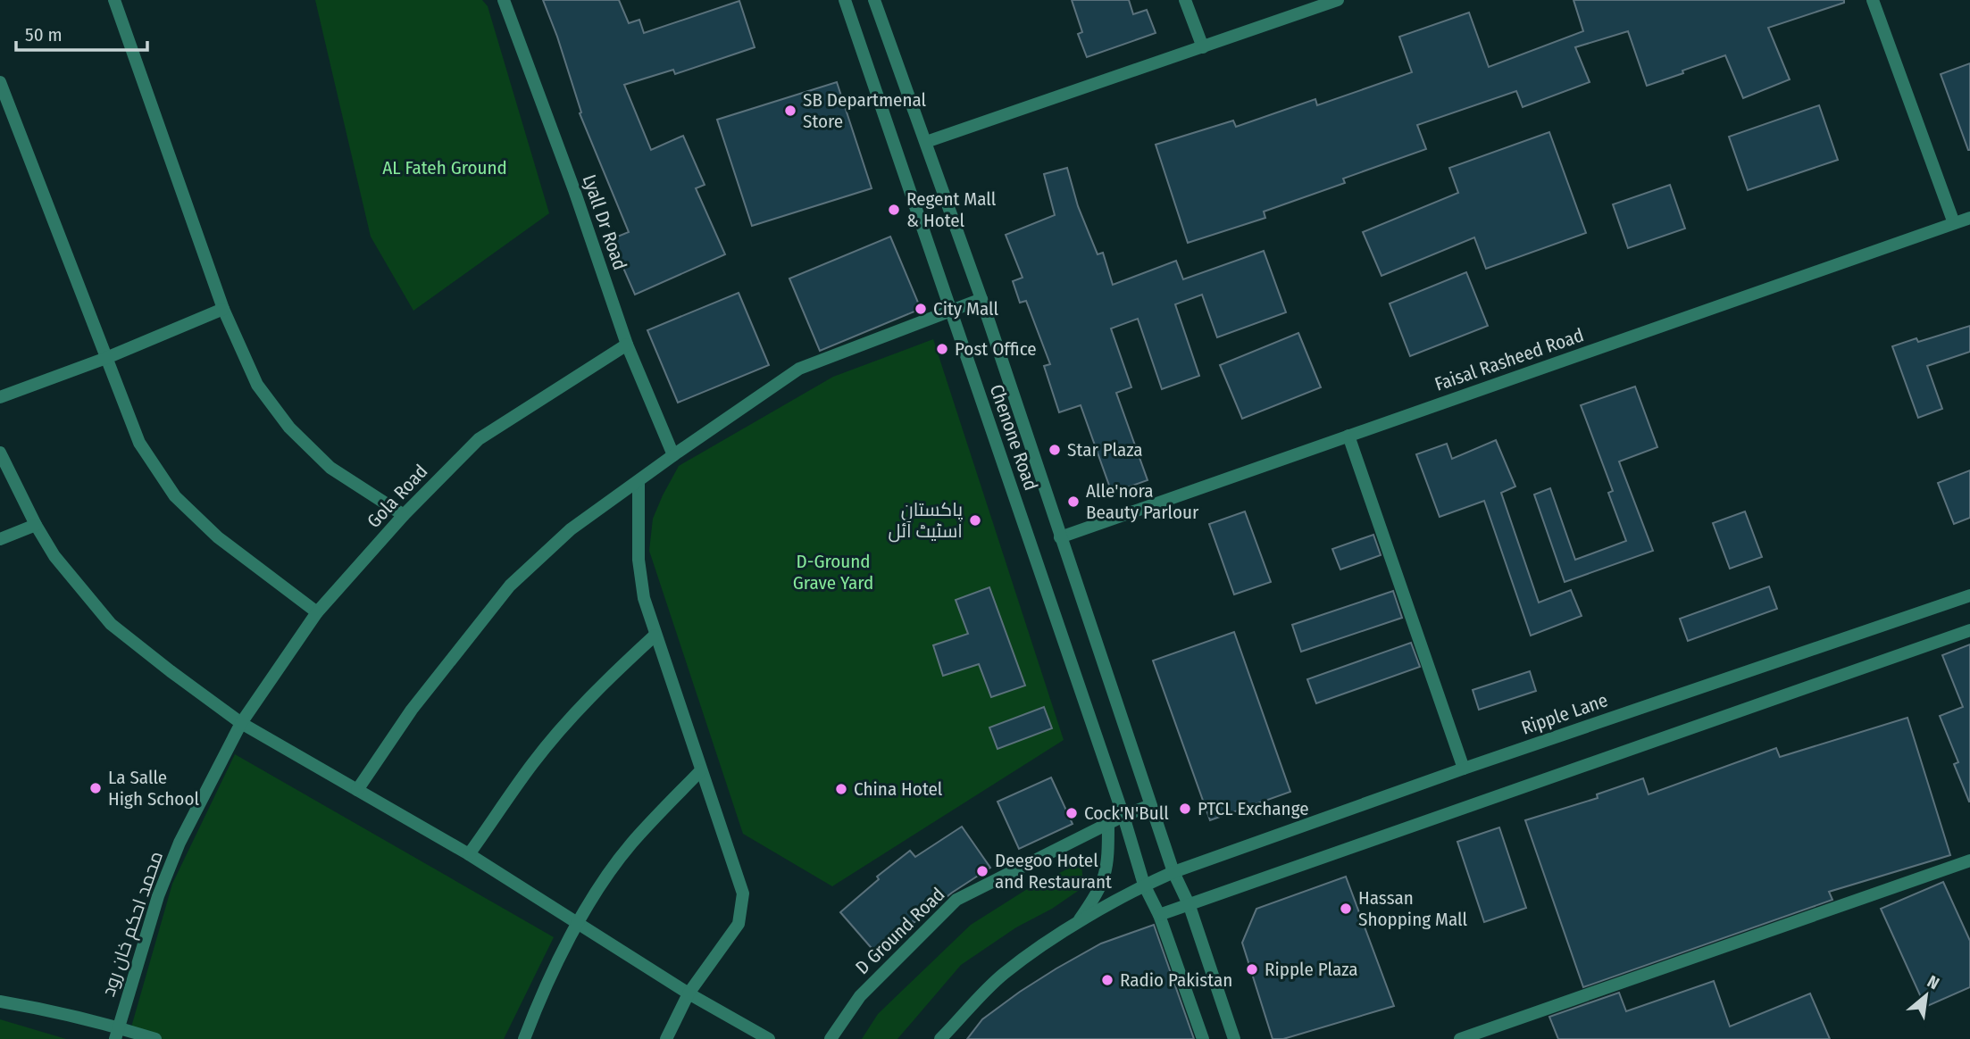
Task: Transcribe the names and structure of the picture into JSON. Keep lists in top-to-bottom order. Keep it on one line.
{"streets":{"street":["Lyall Dr Road","Faisal Rasheed Road","Chenone Road","Gola Road","Ripple Lane","محمد احكم خان رود","D Ground Road"]},"crossings":[["Lyall Dr Road","Gola Road"],["Faisal Rasheed Road","Chenone Road"],["Chenone Road","Ripple Lane"],["Chenone Road","D Ground Road"],["Gola Road","محمد احكم خان رود"]],"parks":["AL Fateh Ground","D-Ground Grave Yard"],"places":["SB Departmenal Store","Regent Mall & Hotel","City Mall","Post Office","Star Plaza","Alle'nora Beauty Parlour","پاکستان اسٹیٹ آئل","La Salle High School","China Hotel","PTCL Exchange","Cock'N'Bull","Deegoo Hotel and Restaurant","Hassan Shopping Mall","Ripple Plaza","Radio Pakistan"],"scale_bar":"50 m","north":"top right"}
